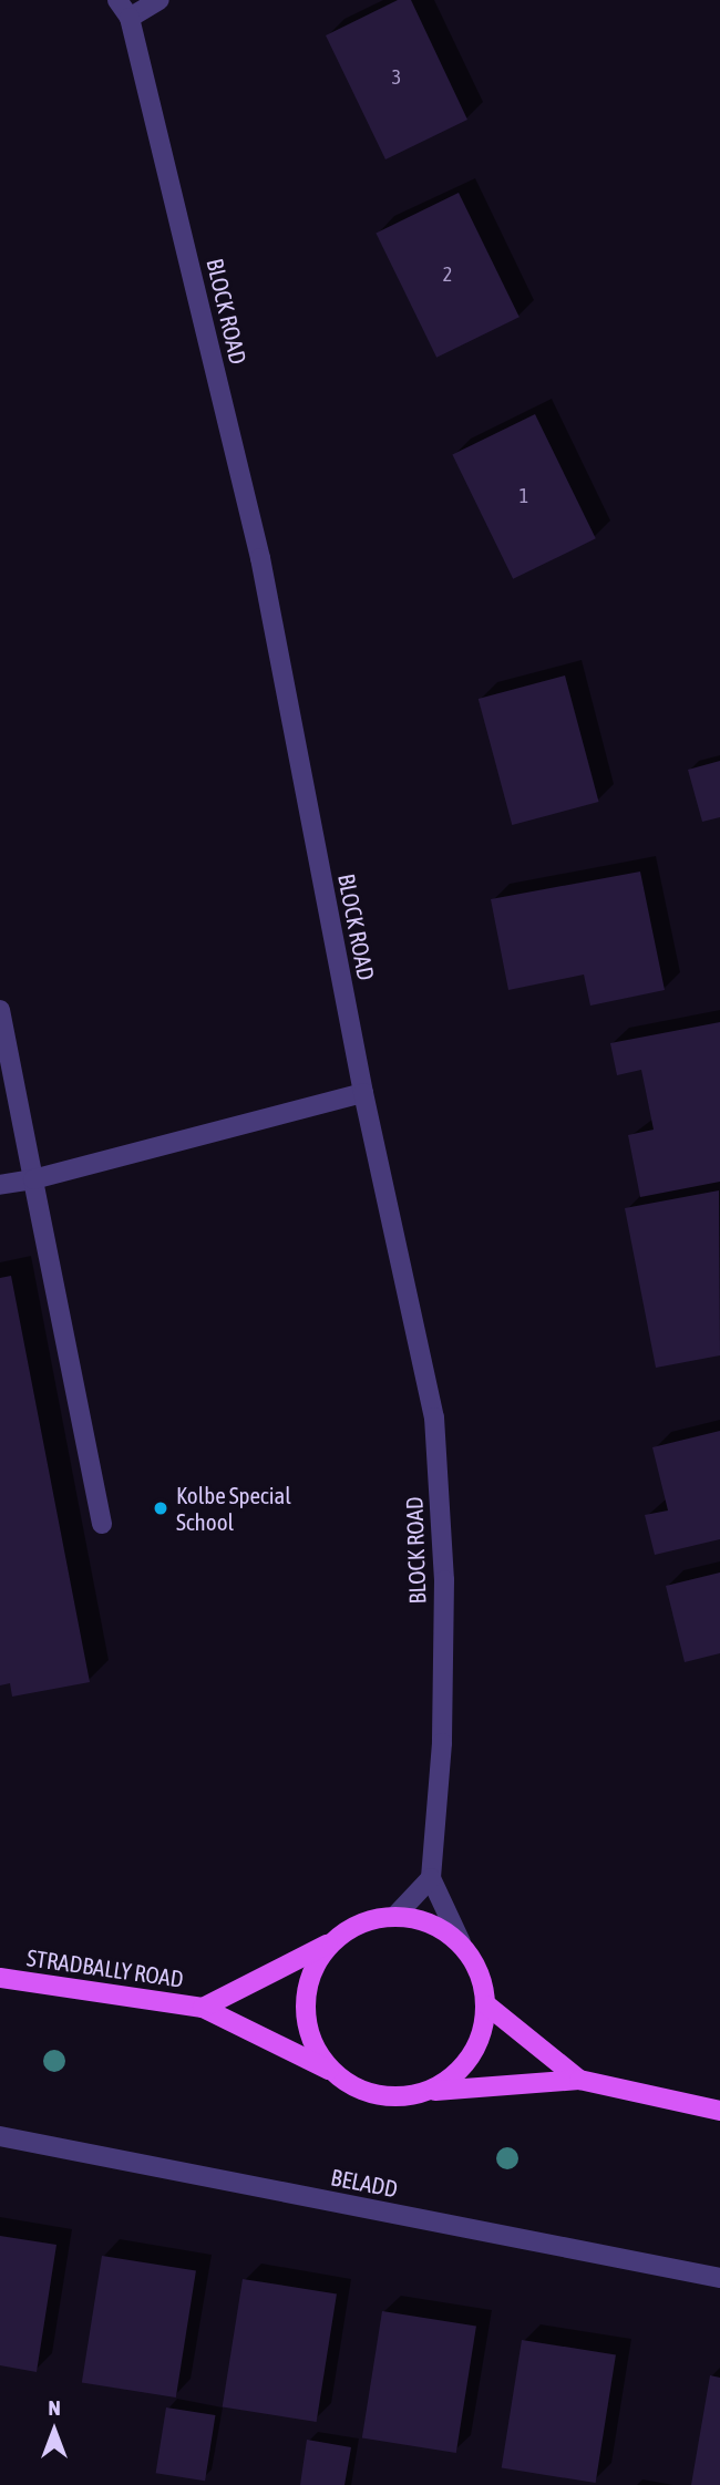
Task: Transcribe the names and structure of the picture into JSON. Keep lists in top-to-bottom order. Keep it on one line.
{"streets":{"main road":["STRADBALLY ROAD"],"street":["BLOCK ROAD","BELADD"]},"places":["Kolbe Special School"],"house_numbers":["3","2","1"],"north":"top"}
